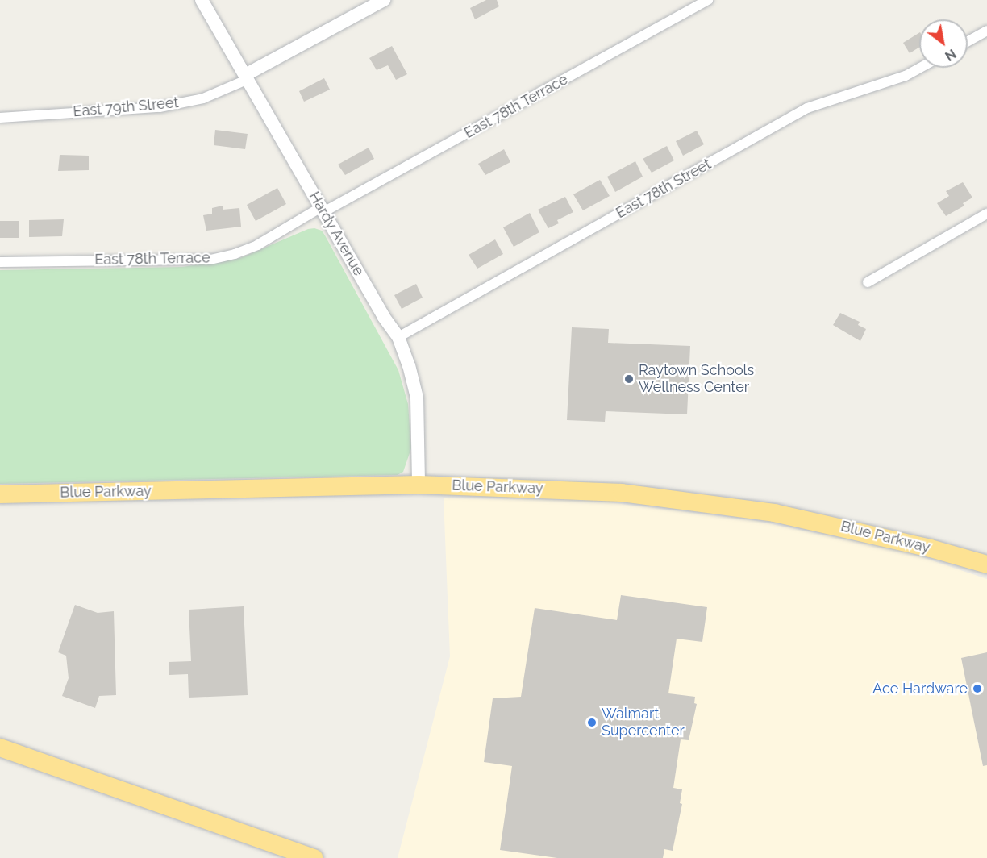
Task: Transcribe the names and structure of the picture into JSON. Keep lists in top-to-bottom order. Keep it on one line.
{"streets":{"highway":["Blue Parkway"],"street":["East 78th Terrace","East 79th Street","East 78th Street","Hardy Avenue"]},"crossings":[["East 78th Terrace","Hardy Avenue"],["East 79th Street","Hardy Avenue"],["East 78th Street","Hardy Avenue"],["Hardy Avenue","Blue Parkway"]],"places":["Raytown Schools Wellness Center","Ace Hardware","Walmart Supercenter"],"north":"bottom right"}
